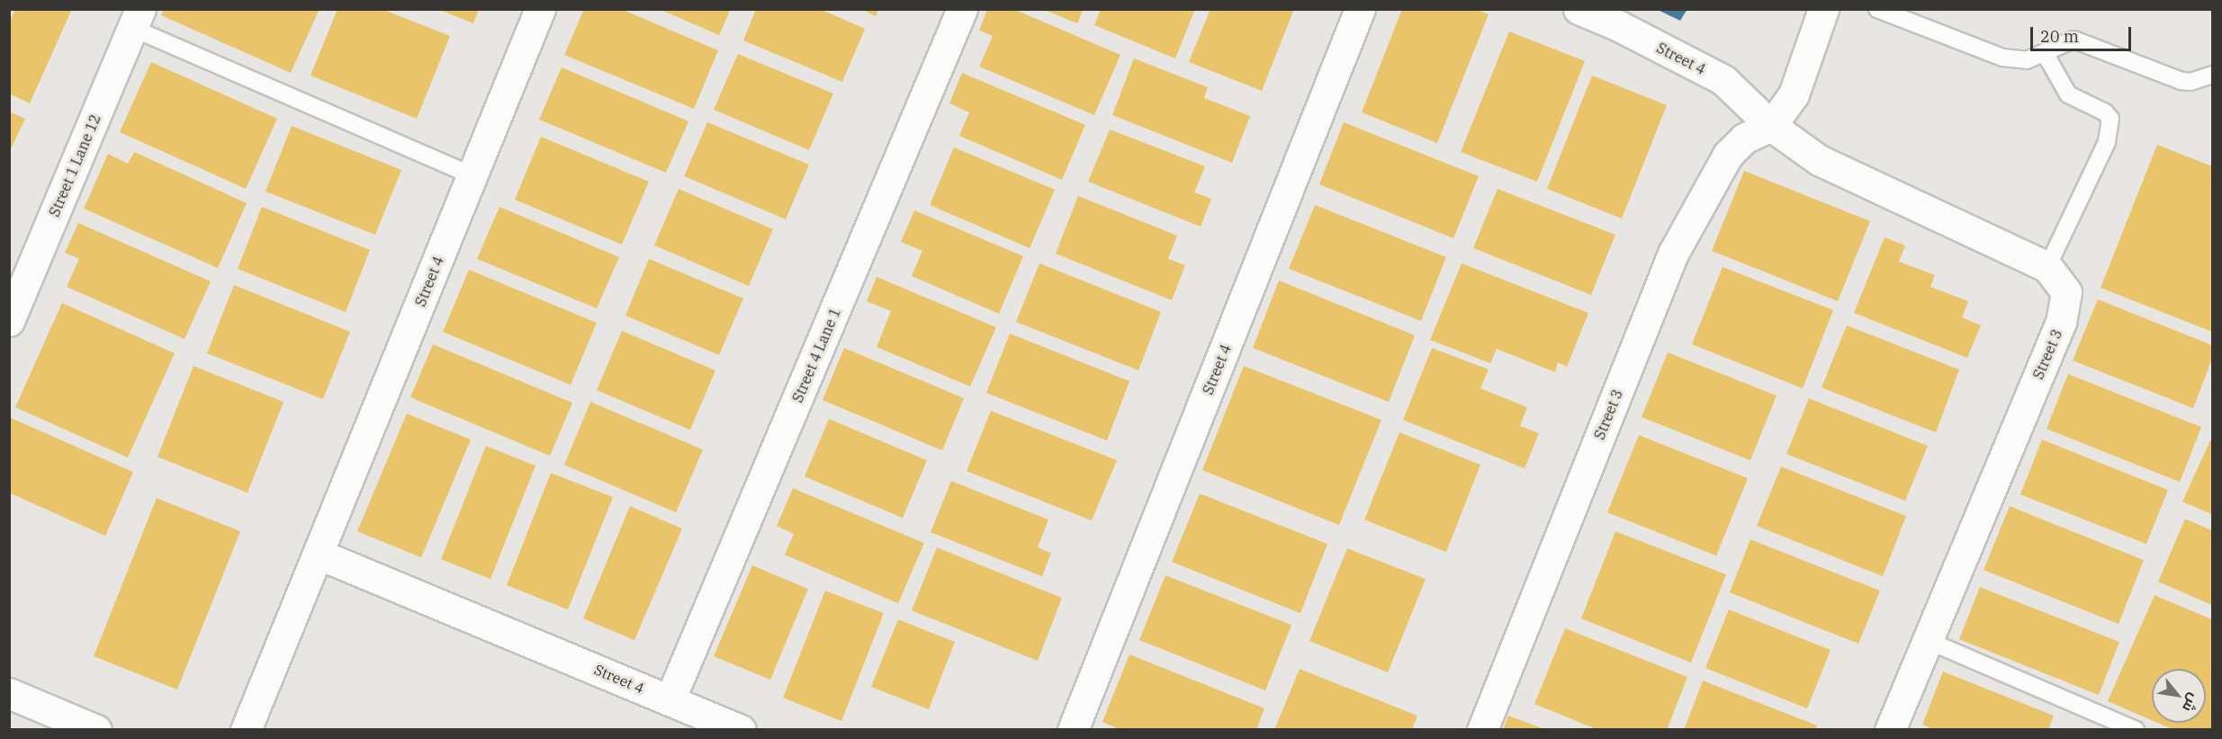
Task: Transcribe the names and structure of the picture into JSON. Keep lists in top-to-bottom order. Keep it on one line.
{"streets":{"street":["Street 4","Street 1 Lane 12","Street 3","Street 4 Lane 1"]},"crossings":[["Street 4","Street 3"],["Street 4","Street 4 Lane 1"]],"scale_bar":"20 m","north":"bottom right"}
